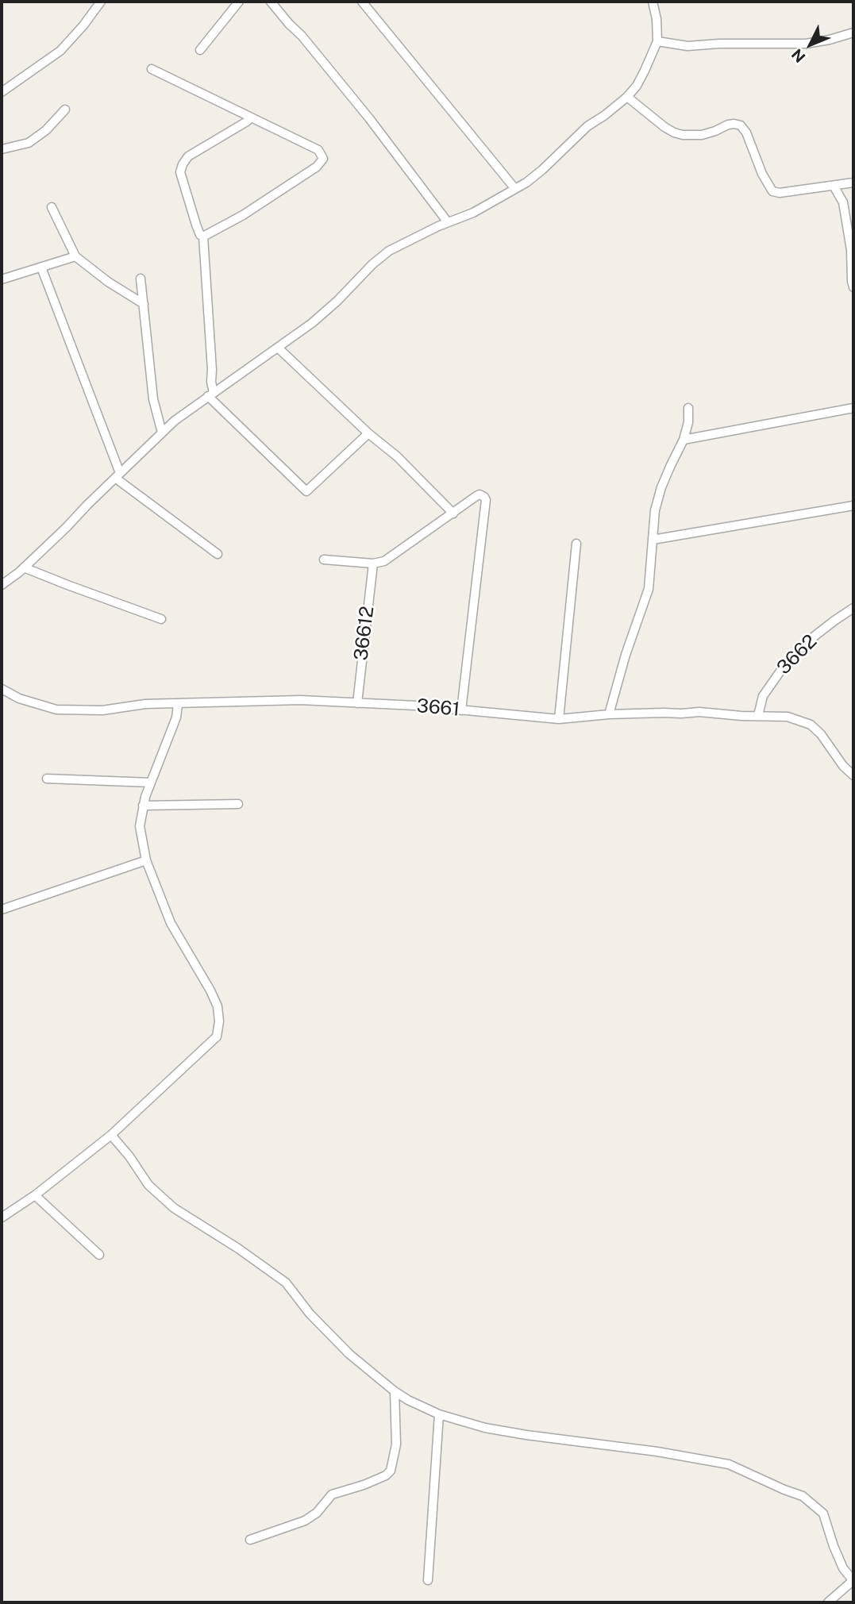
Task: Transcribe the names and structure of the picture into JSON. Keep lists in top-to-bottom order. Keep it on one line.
{"streets":{"street":["36612","3662","3661"]},"crossings":[["36612","3661"],["3662","3661"]],"north":"bottom left"}
